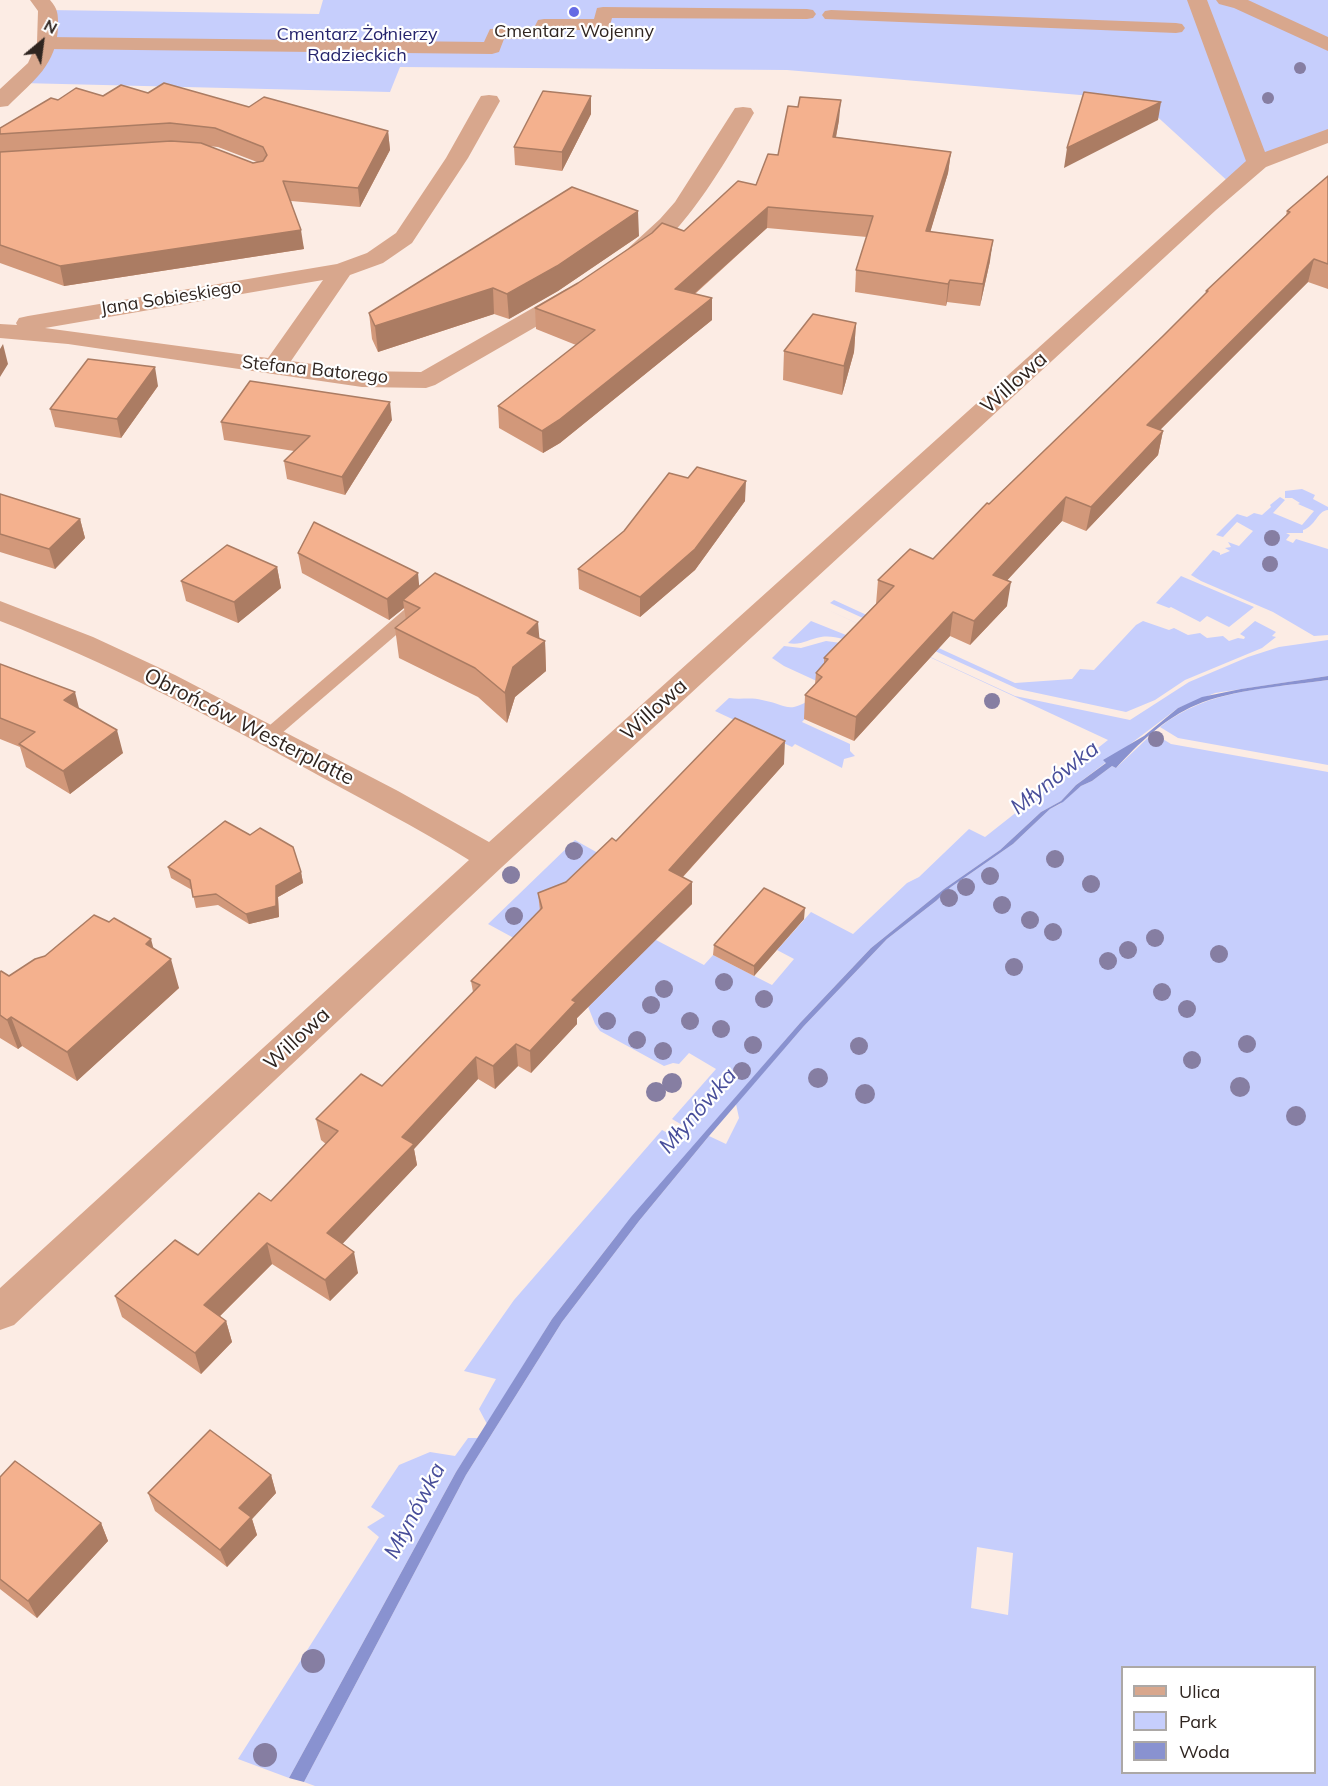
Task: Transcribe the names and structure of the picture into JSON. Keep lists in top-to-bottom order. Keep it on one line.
{"streets":{"street":["Jana Sobieskiego","Stefana Batorego","Willowa","Obrońców Westerplatte"]},"crossings":[["Jana Sobieskiego","Stefana Batorego"],["Willowa","Obrońców Westerplatte"]],"water":["Młynówka"],"parks":["Cmentarz Żołnierzy Radzieckich"],"places":["Cmentarz Wojenny"],"legend":["Ulica","Park","Woda"],"north":"top right"}
